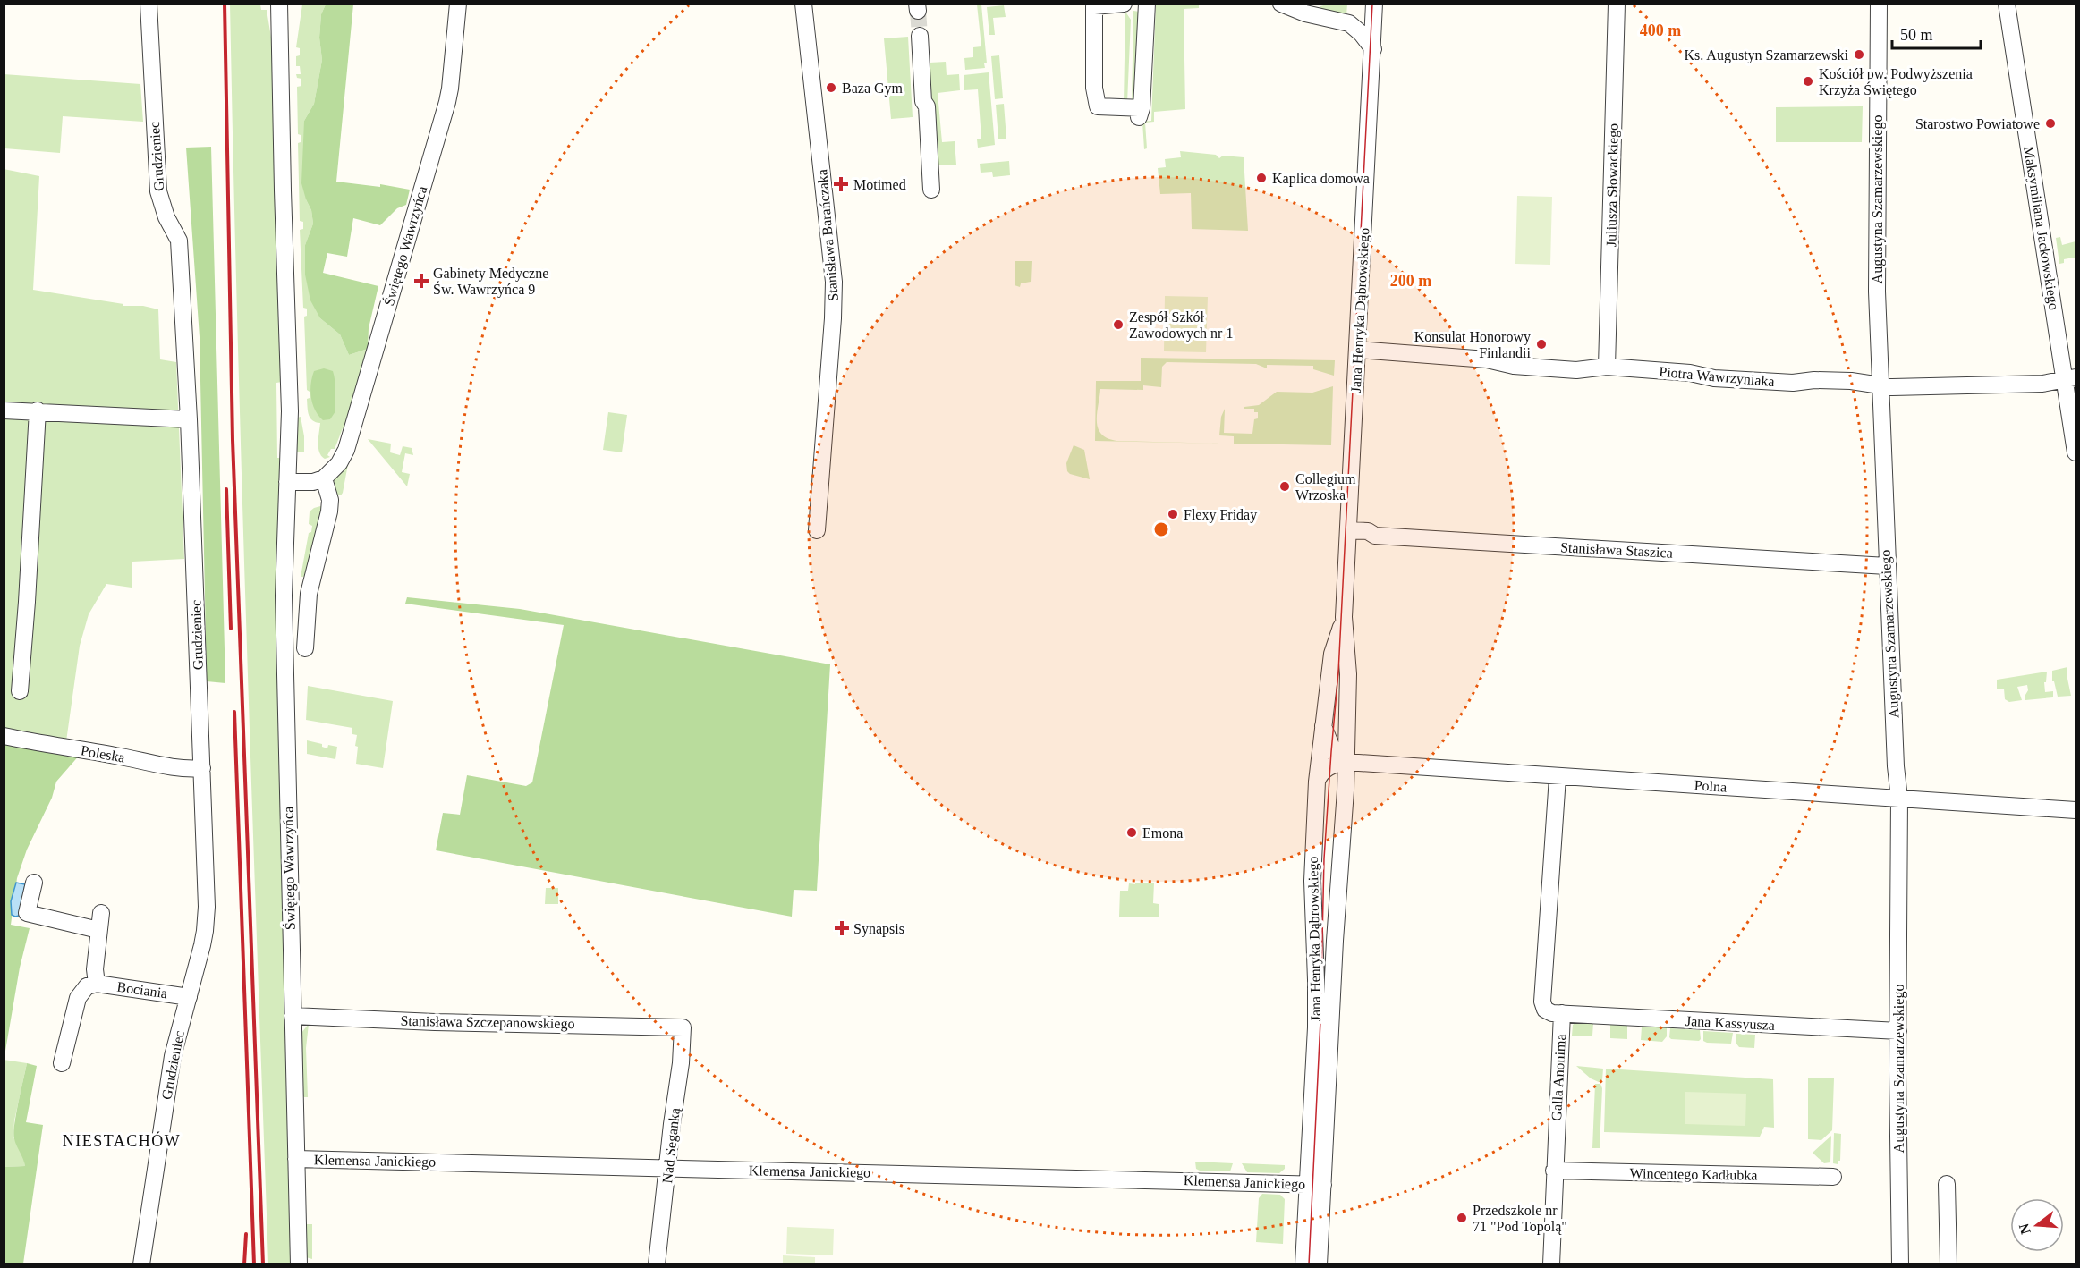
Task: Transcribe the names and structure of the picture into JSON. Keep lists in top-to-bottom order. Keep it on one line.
{"streets":{"street":["Grudzieniec","Juliusza Słowackiego","Augustyna Szamarzewskiego","Maksymiliana Jackowskiego","Stanisława Barańczaka","Świętego Wawrzyńca","Jana Henryka Dąbrowskiego","Piotra Wawrzyniaka","Stanisława Staszica","Poleska","Polna","Bociania","Stanisława Szczepanowskiego","Jana Kassyusza","Galla Anonima","Nad Seganką","Klemensa Janickiego","Wincentego Kadłubka"]},"crossings":[["Grudzieniec","Poleska"],["Grudzieniec","Bociania"],["Juliusza Słowackiego","Piotra Wawrzyniaka"],["Augustyna Szamarzewskiego","Piotra Wawrzyniaka"],["Augustyna Szamarzewskiego","Stanisława Staszica"],["Augustyna Szamarzewskiego","Polna"],["Augustyna Szamarzewskiego","Jana Kassyusza"],["Maksymiliana Jackowskiego","Piotra Wawrzyniaka"],["Świętego Wawrzyńca","Stanisława Szczepanowskiego"],["Świętego Wawrzyńca","Klemensa Janickiego"],["Jana Henryka Dąbrowskiego","Piotra Wawrzyniaka"],["Jana Henryka Dąbrowskiego","Stanisława Staszica"],["Jana Henryka Dąbrowskiego","Polna"],["Jana Henryka Dąbrowskiego","Klemensa Janickiego"],["Polna","Galla Anonima"],["Stanisława Szczepanowskiego","Nad Seganką"],["Jana Kassyusza","Galla Anonima"],["Galla Anonima","Wincentego Kadłubka"],["Nad Seganką","Klemensa Janickiego"]],"districts":["NIESTACHÓW"],"places":{"other":["Ks. Augustyn Szamarzewski","Kościół pw. Podwyższenia Krzyża Świętego","Baza Gym","Starostwo Powiatowe","Kaplica domowa","Zespół Szkół Zawodowych nr 1","Konsulat Honorowy Finlandii","Collegium Wrzoska","Flexy Friday","Emona","Przedszkole nr 71 \"Pod Topolą\""],"health":["Motimed","Gabinety Medyczne Św. Wawrzyńca 9","Synapsis"]},"scale_bar":"50 m","north":"left","rings":["400 m","200 m"]}
